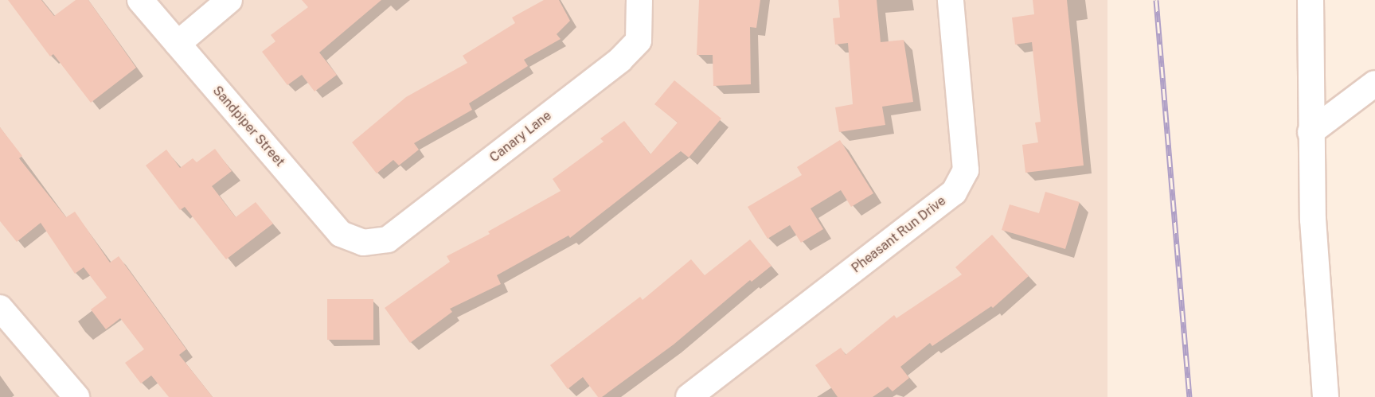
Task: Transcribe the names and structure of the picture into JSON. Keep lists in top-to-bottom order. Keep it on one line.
{"streets":{"street":["Sandpiper Street","Canary Lane","Pheasant Run Drive"]},"crossings":[["Sandpiper Street","Canary Lane"]]}
